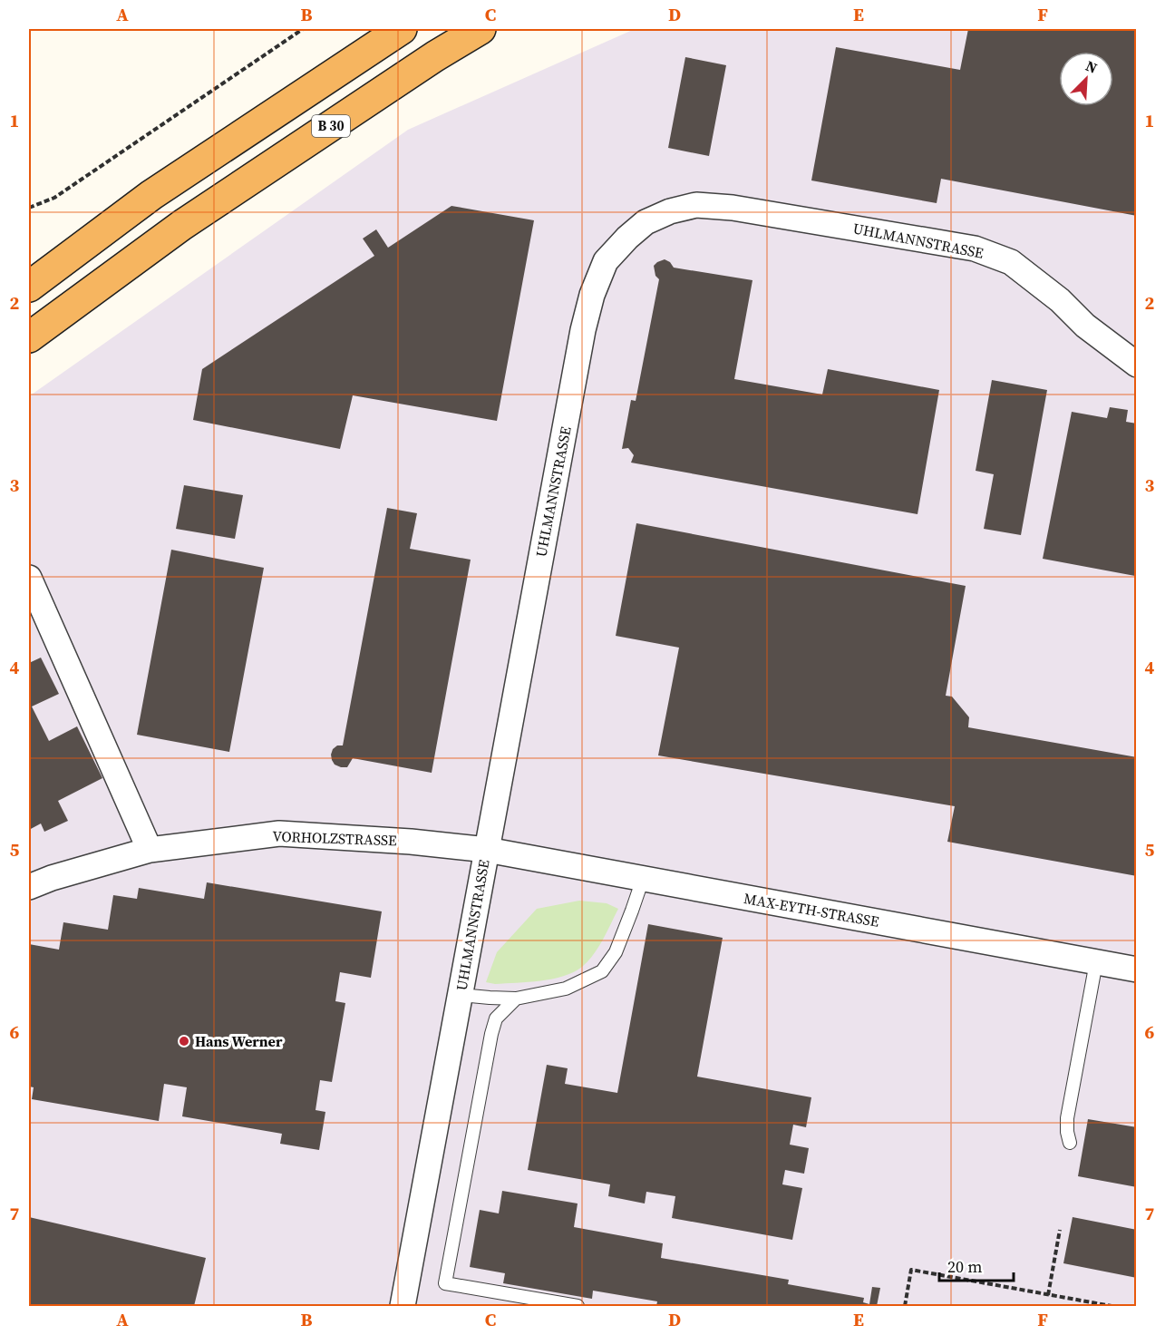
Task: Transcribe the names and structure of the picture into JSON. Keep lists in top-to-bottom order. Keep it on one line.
{"streets":{"highway":["B 30"],"street":["UHLMANNSTRASSE","VORHOLZSTRASSE","MAX-EYTH-STRASSE"]},"crossings":[["UHLMANNSTRASSE","VORHOLZSTRASSE"],["UHLMANNSTRASSE","MAX-EYTH-STRASSE"],["VORHOLZSTRASSE","MAX-EYTH-STRASSE"]],"places":["Hans Werner"],"scale_bar":"20 m","north":"top right","grid":{"columns":["A","B","C","D","E","F"],"rows":["1","2","3","4","5","6","7"]}}
